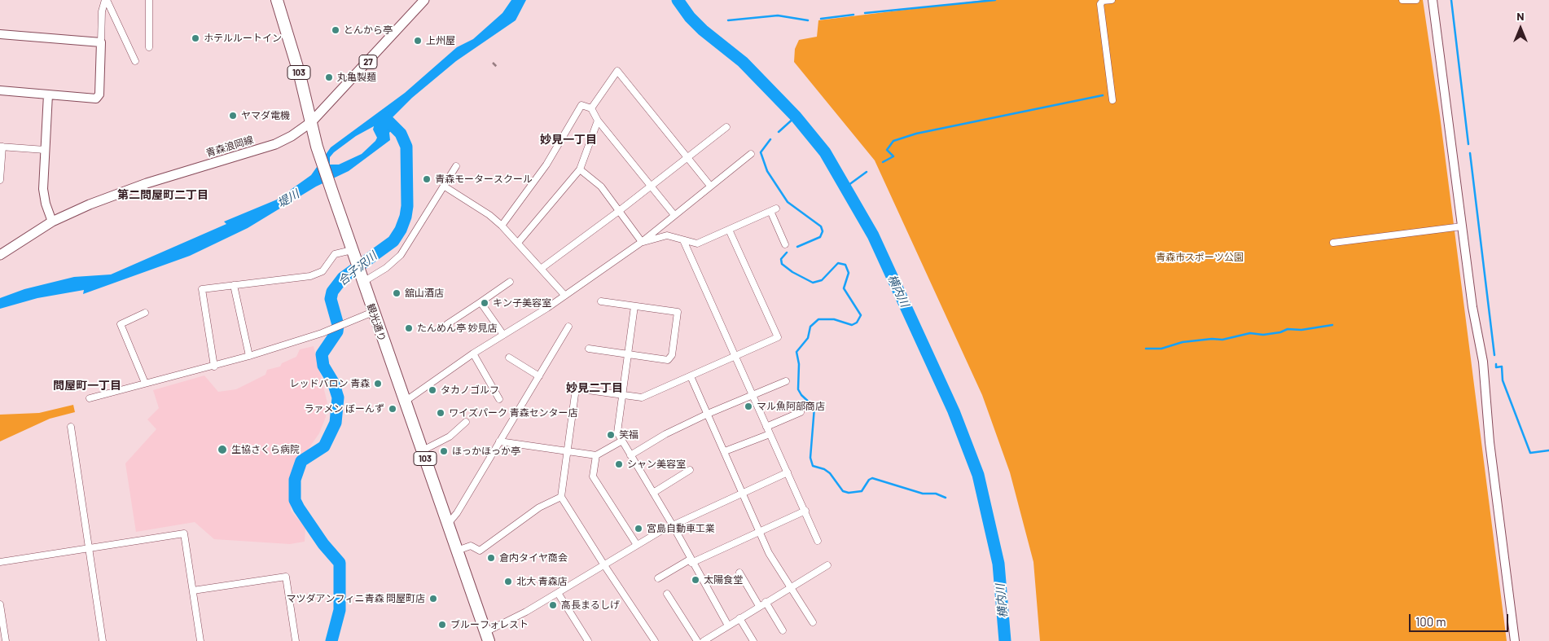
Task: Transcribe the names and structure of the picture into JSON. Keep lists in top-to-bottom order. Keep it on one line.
{"streets":{"highway":["103","観光通り"],"main road":["27","青森浪岡線"]},"crossings":[["青森浪岡線","観光通り"]],"districts":["妙見一丁目","第二問屋町二丁目","問屋町一丁目","妙見二丁目"],"water":["堤川","合子沢川","横内川"],"parks":["青森市スポーツ公園"],"places":["とんから亭","ホテルルートイン","上州屋","丸亀製麺","ヤマダ電機","青森モータースクール","舘山酒店","キン子美容室","たんめん亭 妙見店","レッドバロン 青森","タカノゴルフ","マル魚阿部商店","ラァメン ぼーんず","ワイズパーク 青森センター店","笑福","生協さくら病院","ほっかほっか亭","シャン美容室","宮島自動車工業","倉内タイヤ商会","太陽食堂","北大 青森店","マツダアンフィニ青森 問屋町店","高長まるしげ","ブルーフォレスト"],"scale_bar":"100 m","north":"top"}
